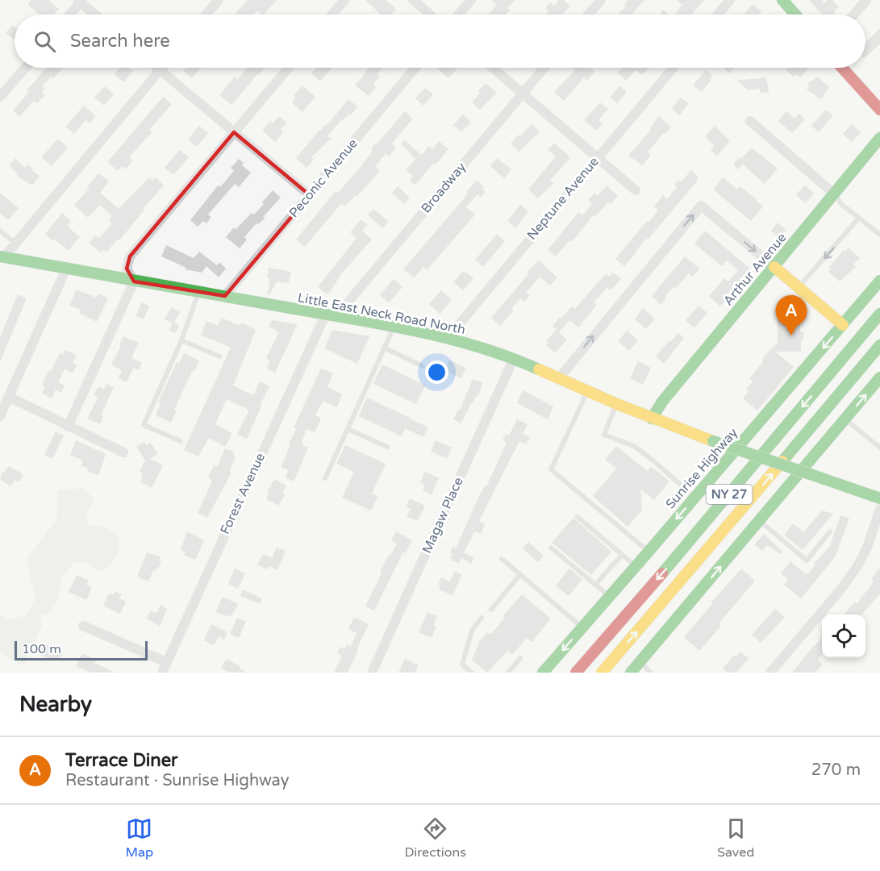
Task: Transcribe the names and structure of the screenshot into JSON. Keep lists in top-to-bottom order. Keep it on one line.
{"streets":{"main road":["Arthur Avenue","Little East Neck Road North","Sunrise Highway","NY 27"],"street":["Peconic Avenue","Broadway","Neptune Avenue","Forest Avenue","Magaw Place"]},"crossings":[["Peconic Avenue","Little East Neck Road North"],["Broadway","Little East Neck Road North"],["Neptune Avenue","Little East Neck Road North"],["Arthur Avenue","Little East Neck Road North"],["Little East Neck Road North","Forest Avenue"],["Little East Neck Road North","Magaw Place"]],"scale_bar":"100 m","page":{"search":"Search here","pins":"A","scale":"100 m","heading":"Nearby","list":[{"mark":"A","name":"Terrace Diner","note":"Restaurant · Sunrise Highway","value":"270 m"}],"nav":["Map","Directions","Saved"]}}
